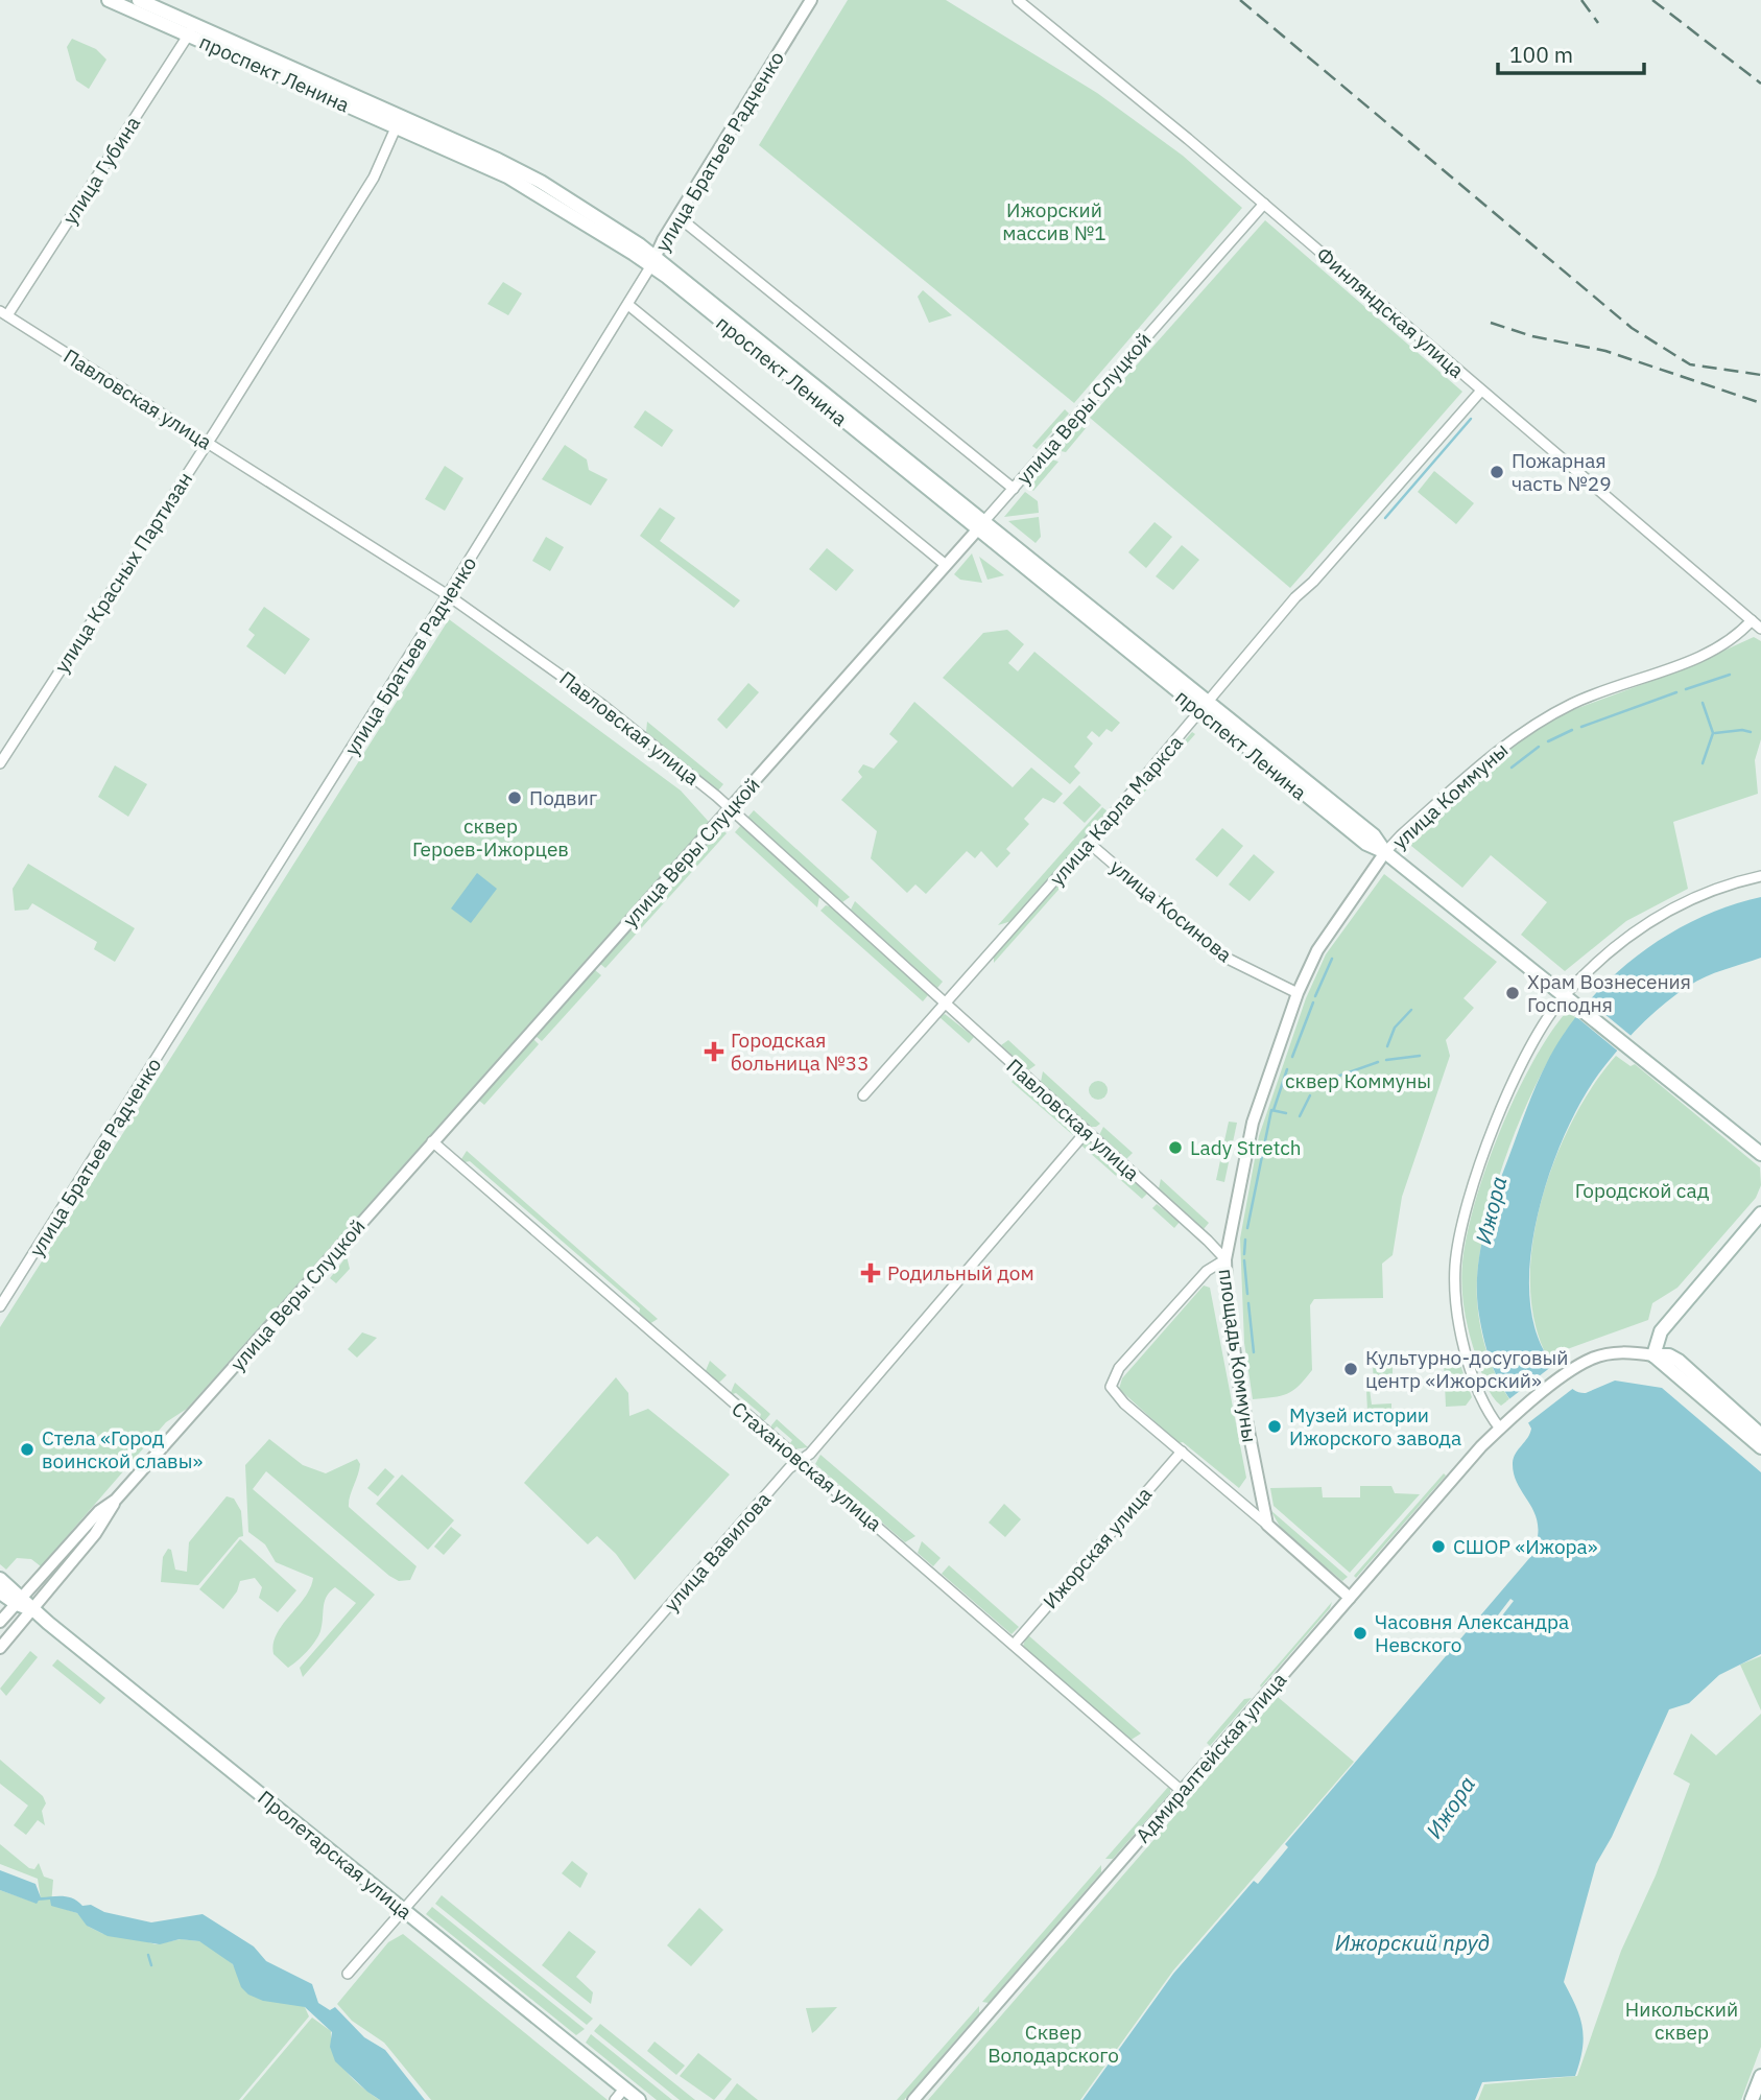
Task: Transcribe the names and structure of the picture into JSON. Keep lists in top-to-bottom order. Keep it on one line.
{"streets":{"main road":["проспект Ленина","Пролетарская улица"],"street":["улица Братьев Радченко","улица Губина","Финляндская улица","Павловская улица","улица Веры Слуцкой","улица Красных Партизан","улица Коммуны","улица Карла Маркса","улица Косинова","площадь Коммуны","Стахановская улица","Ижорская улица","улица Вавилова","Адмиралтейская улица"]},"crossings":[["проспект Ленина","улица Братьев Радченко"],["проспект Ленина","улица Губина"],["проспект Ленина","улица Веры Слуцкой"],["проспект Ленина","улица Красных Партизан"],["проспект Ленина","улица Коммуны"],["проспект Ленина","улица Карла Маркса"],["улица Братьев Радченко","Павловская улица"],["улица Губина","Павловская улица"],["Финляндская улица","улица Веры Слуцкой"],["Финляндская улица","улица Коммуны"],["Финляндская улица","улица Карла Маркса"],["Павловская улица","улица Веры Слуцкой"],["Павловская улица","улица Красных Партизан"],["Павловская улица","улица Коммуны"],["Павловская улица","улица Карла Маркса"],["Павловская улица","площадь Коммуны"],["Павловская улица","улица Вавилова"],["улица Веры Слуцкой","Стахановская улица"],["улица Веры Слуцкой","Пролетарская улица"],["улица Коммуны","улица Косинова"],["улица Коммуны","площадь Коммуны"],["улица Карла Маркса","улица Косинова"],["площадь Коммуны","Ижорская улица"],["площадь Коммуны","Адмиралтейская улица"],["Стахановская улица","Ижорская улица"],["Стахановская улица","улица Вавилова"],["Стахановская улица","Адмиралтейская улица"],["улица Вавилова","Пролетарская улица"]],"water":["Ижора","Ижорский пруд"],"parks":["Ижорский массив №1","сквер Героев-Ижорцев","сквер Коммуны","Городской сад","Никольский сквер","Сквер Володарского"],"places":{"other":["Пожарная часть №29","Подвиг","Храм Вознесения Господня","Lady Stretch","Культурно-досуговый центр «Ижорский»","Музей истории Ижорского завода","Стела «Город воинской славы»","СШОР «Ижора»","Часовня Александра Невского"],"health":["Городская больница №33","Родильный дом"]},"scale_bar":"100 m"}
